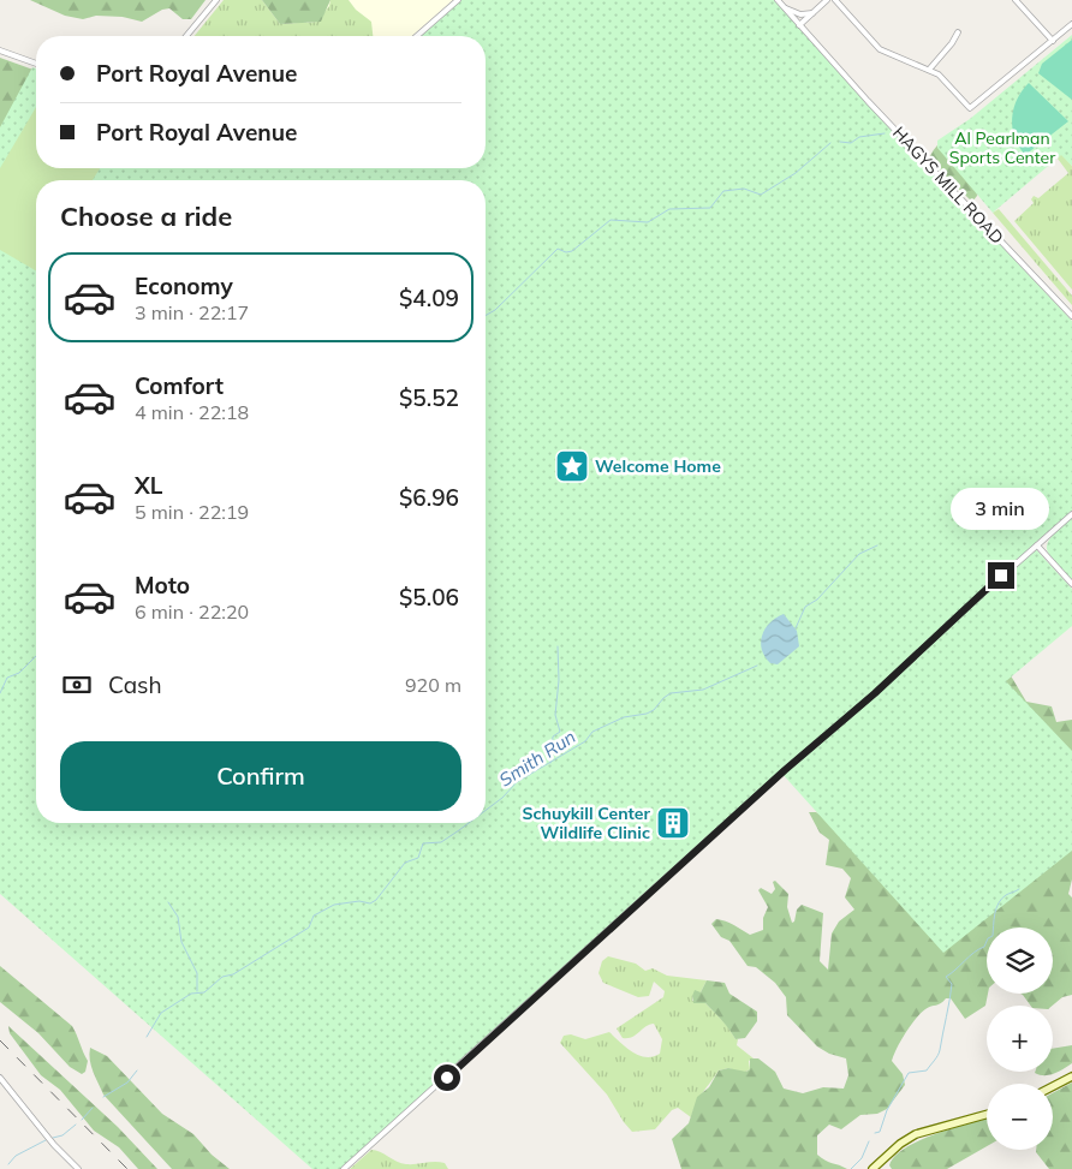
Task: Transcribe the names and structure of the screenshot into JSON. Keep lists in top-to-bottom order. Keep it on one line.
{"streets":{"street":["HAGYS MILL ROAD"]},"water":["Smith Run"],"parks":["Al Pearlman Sports Center"],"places":{"place":["Welcome Home"],"building":["Schuykill Center Wildlife Clinic"]},"page":{"banner":["Port Royal Avenue","Port Royal Avenue"],"heading":"Choose a ride","list":[{"name":"Economy","note":"3 min · 22:17","value":"$4.09"},{"name":"Comfort","note":"4 min · 22:18","value":"$5.52"},{"name":"XL","note":"5 min · 22:19","value":"$6.96"},{"name":"Moto","note":"6 min · 22:20","value":"$5.06"}],"bubble":"3 min","pay":["Cash","920 m"],"buttons":"Confirm","map_buttons":["+","−"]}}
